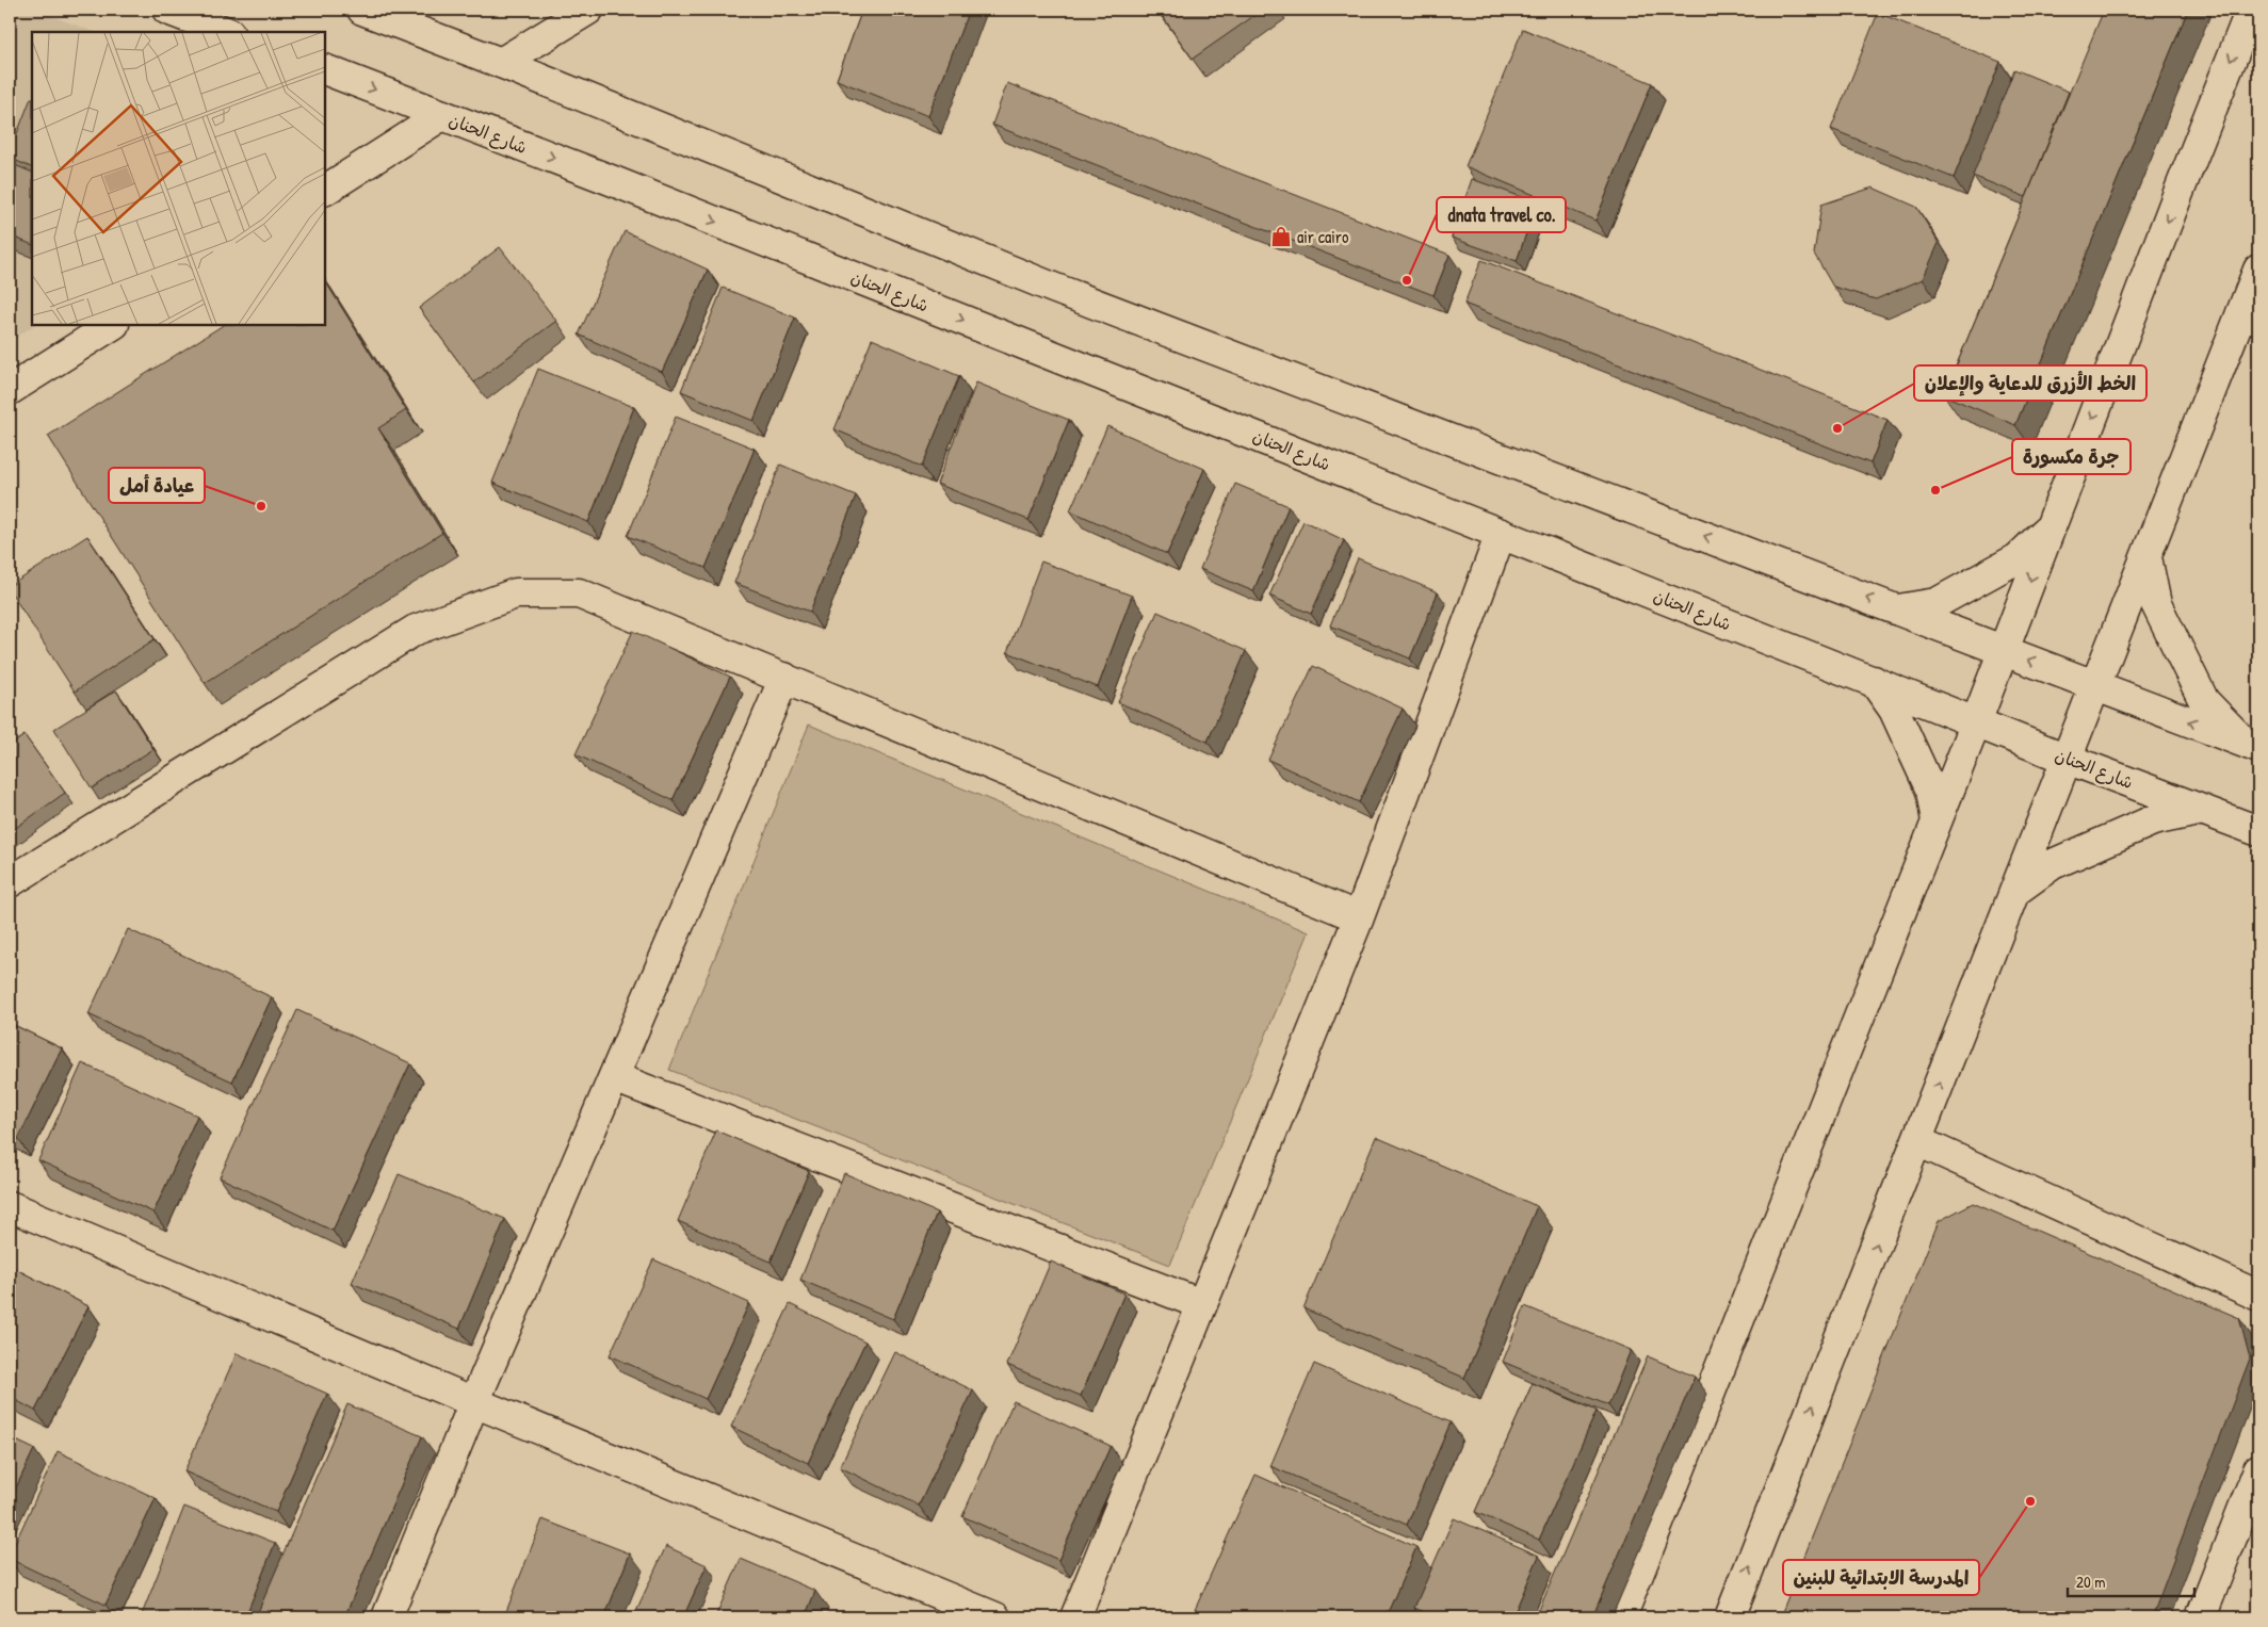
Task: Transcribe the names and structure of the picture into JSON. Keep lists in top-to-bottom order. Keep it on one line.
{"streets":{"main road":["شارع الحنان"]},"places":{"shop":["air cairo"],"other":["dnata travel co.","الخط الأزرق للدعاية والإعلان","جرة مكسورة","عيادة أمل","المدرسة الابتدائية للبنين"]},"scale_bar":"20 m"}
